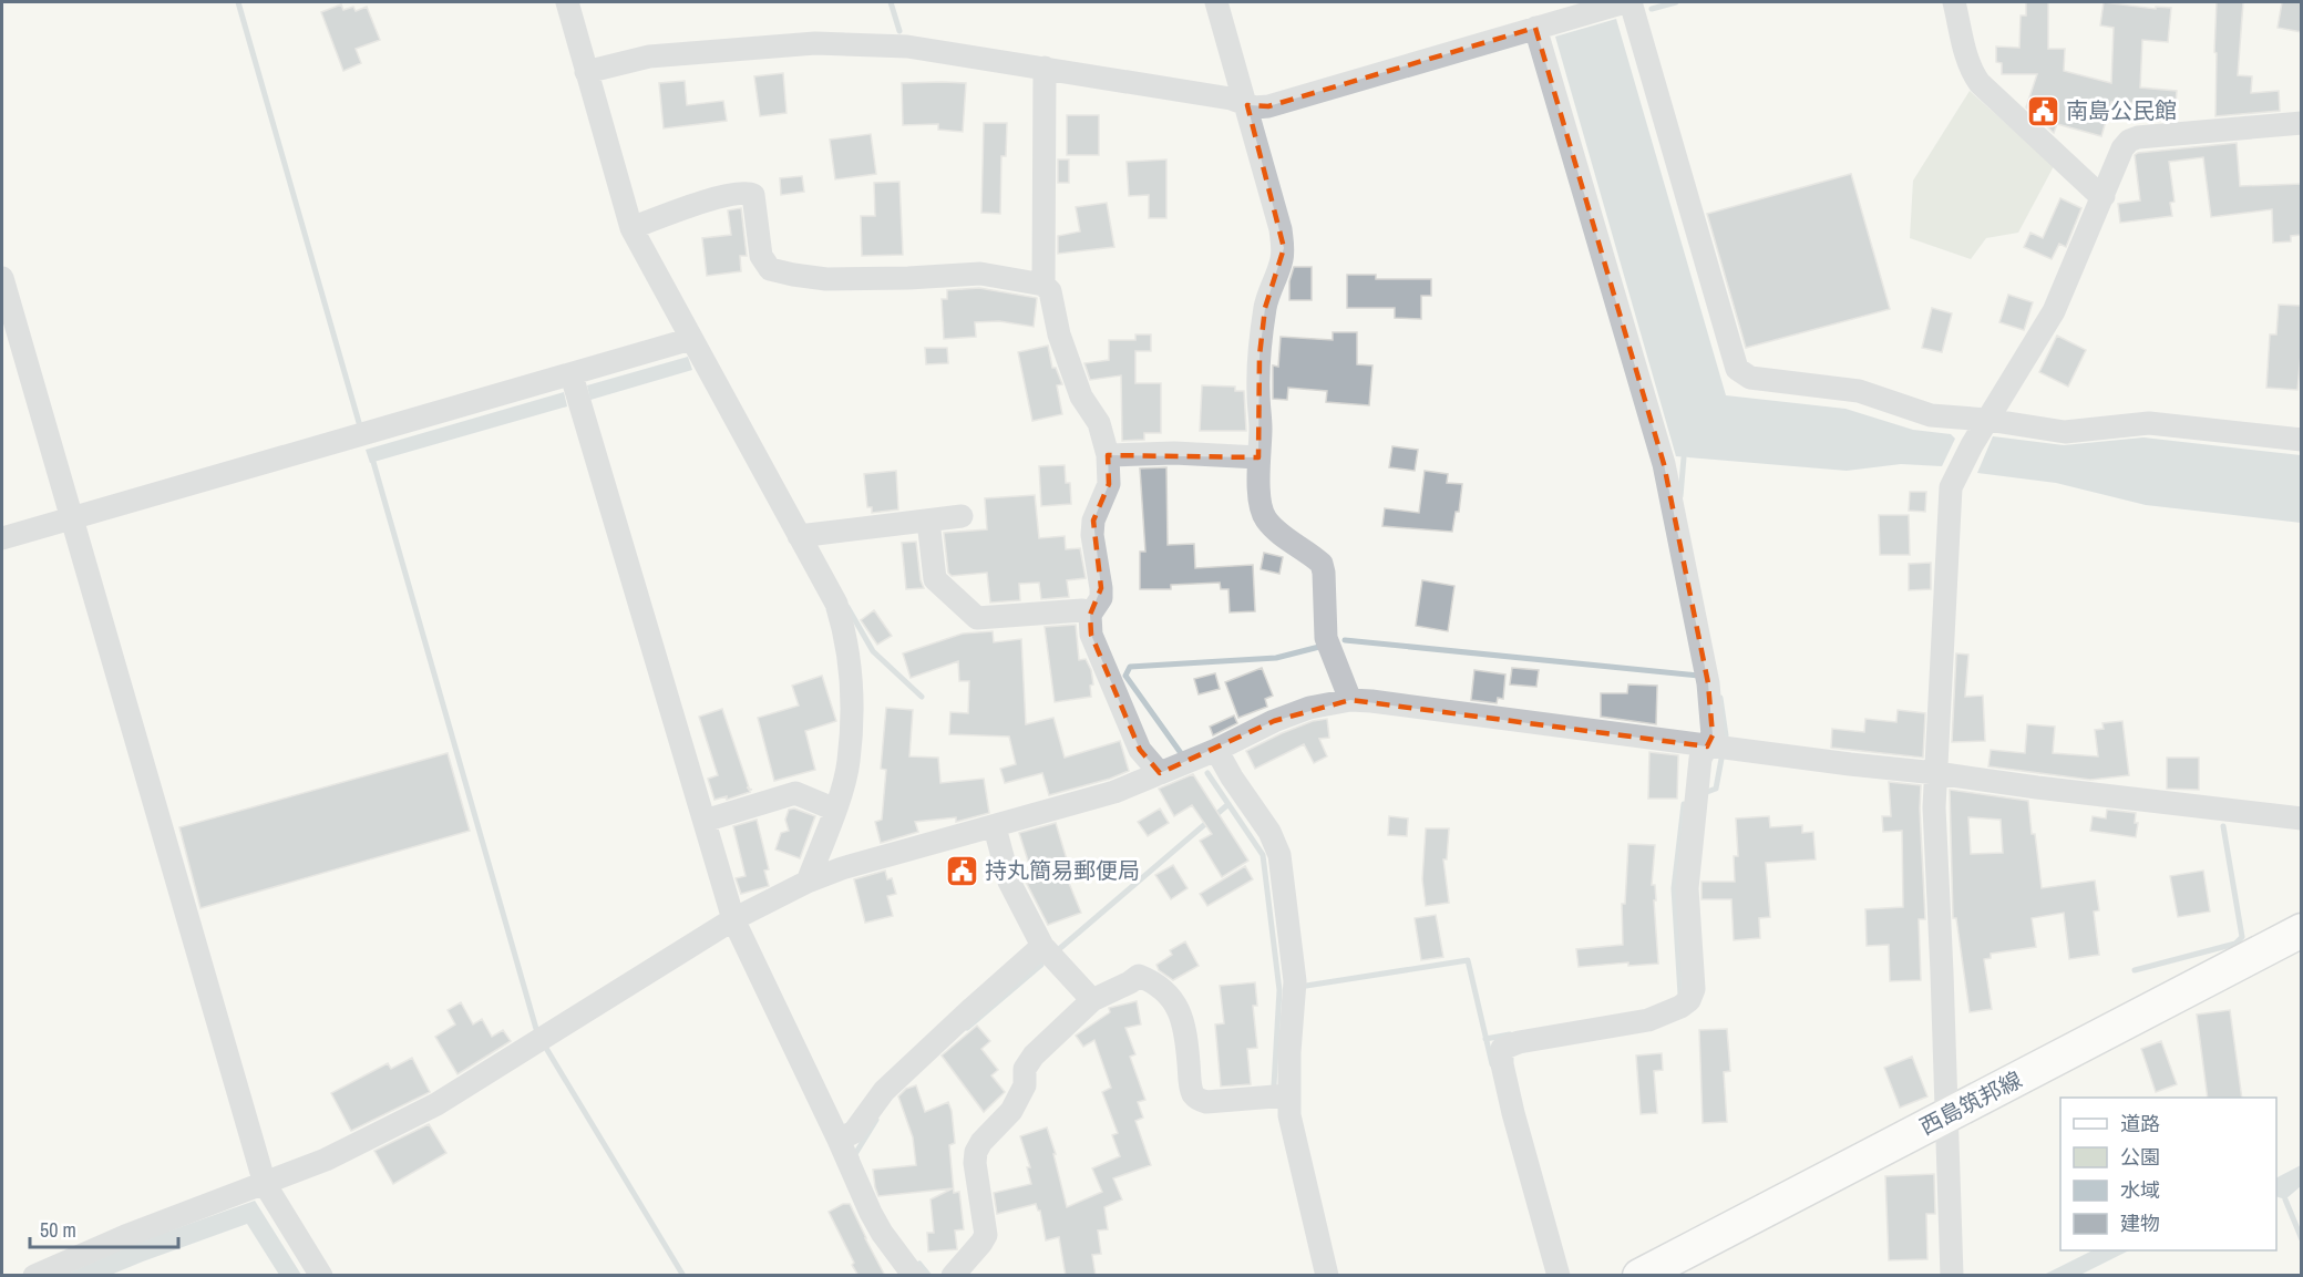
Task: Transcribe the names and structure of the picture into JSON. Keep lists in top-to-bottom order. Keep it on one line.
{"streets":{"main road":["西島筑邦線"]},"places":{"public building":["南島公民館","持丸簡易郵便局"]},"legend":["道路","公園","水域","建物"],"scale_bar":"50 m"}
